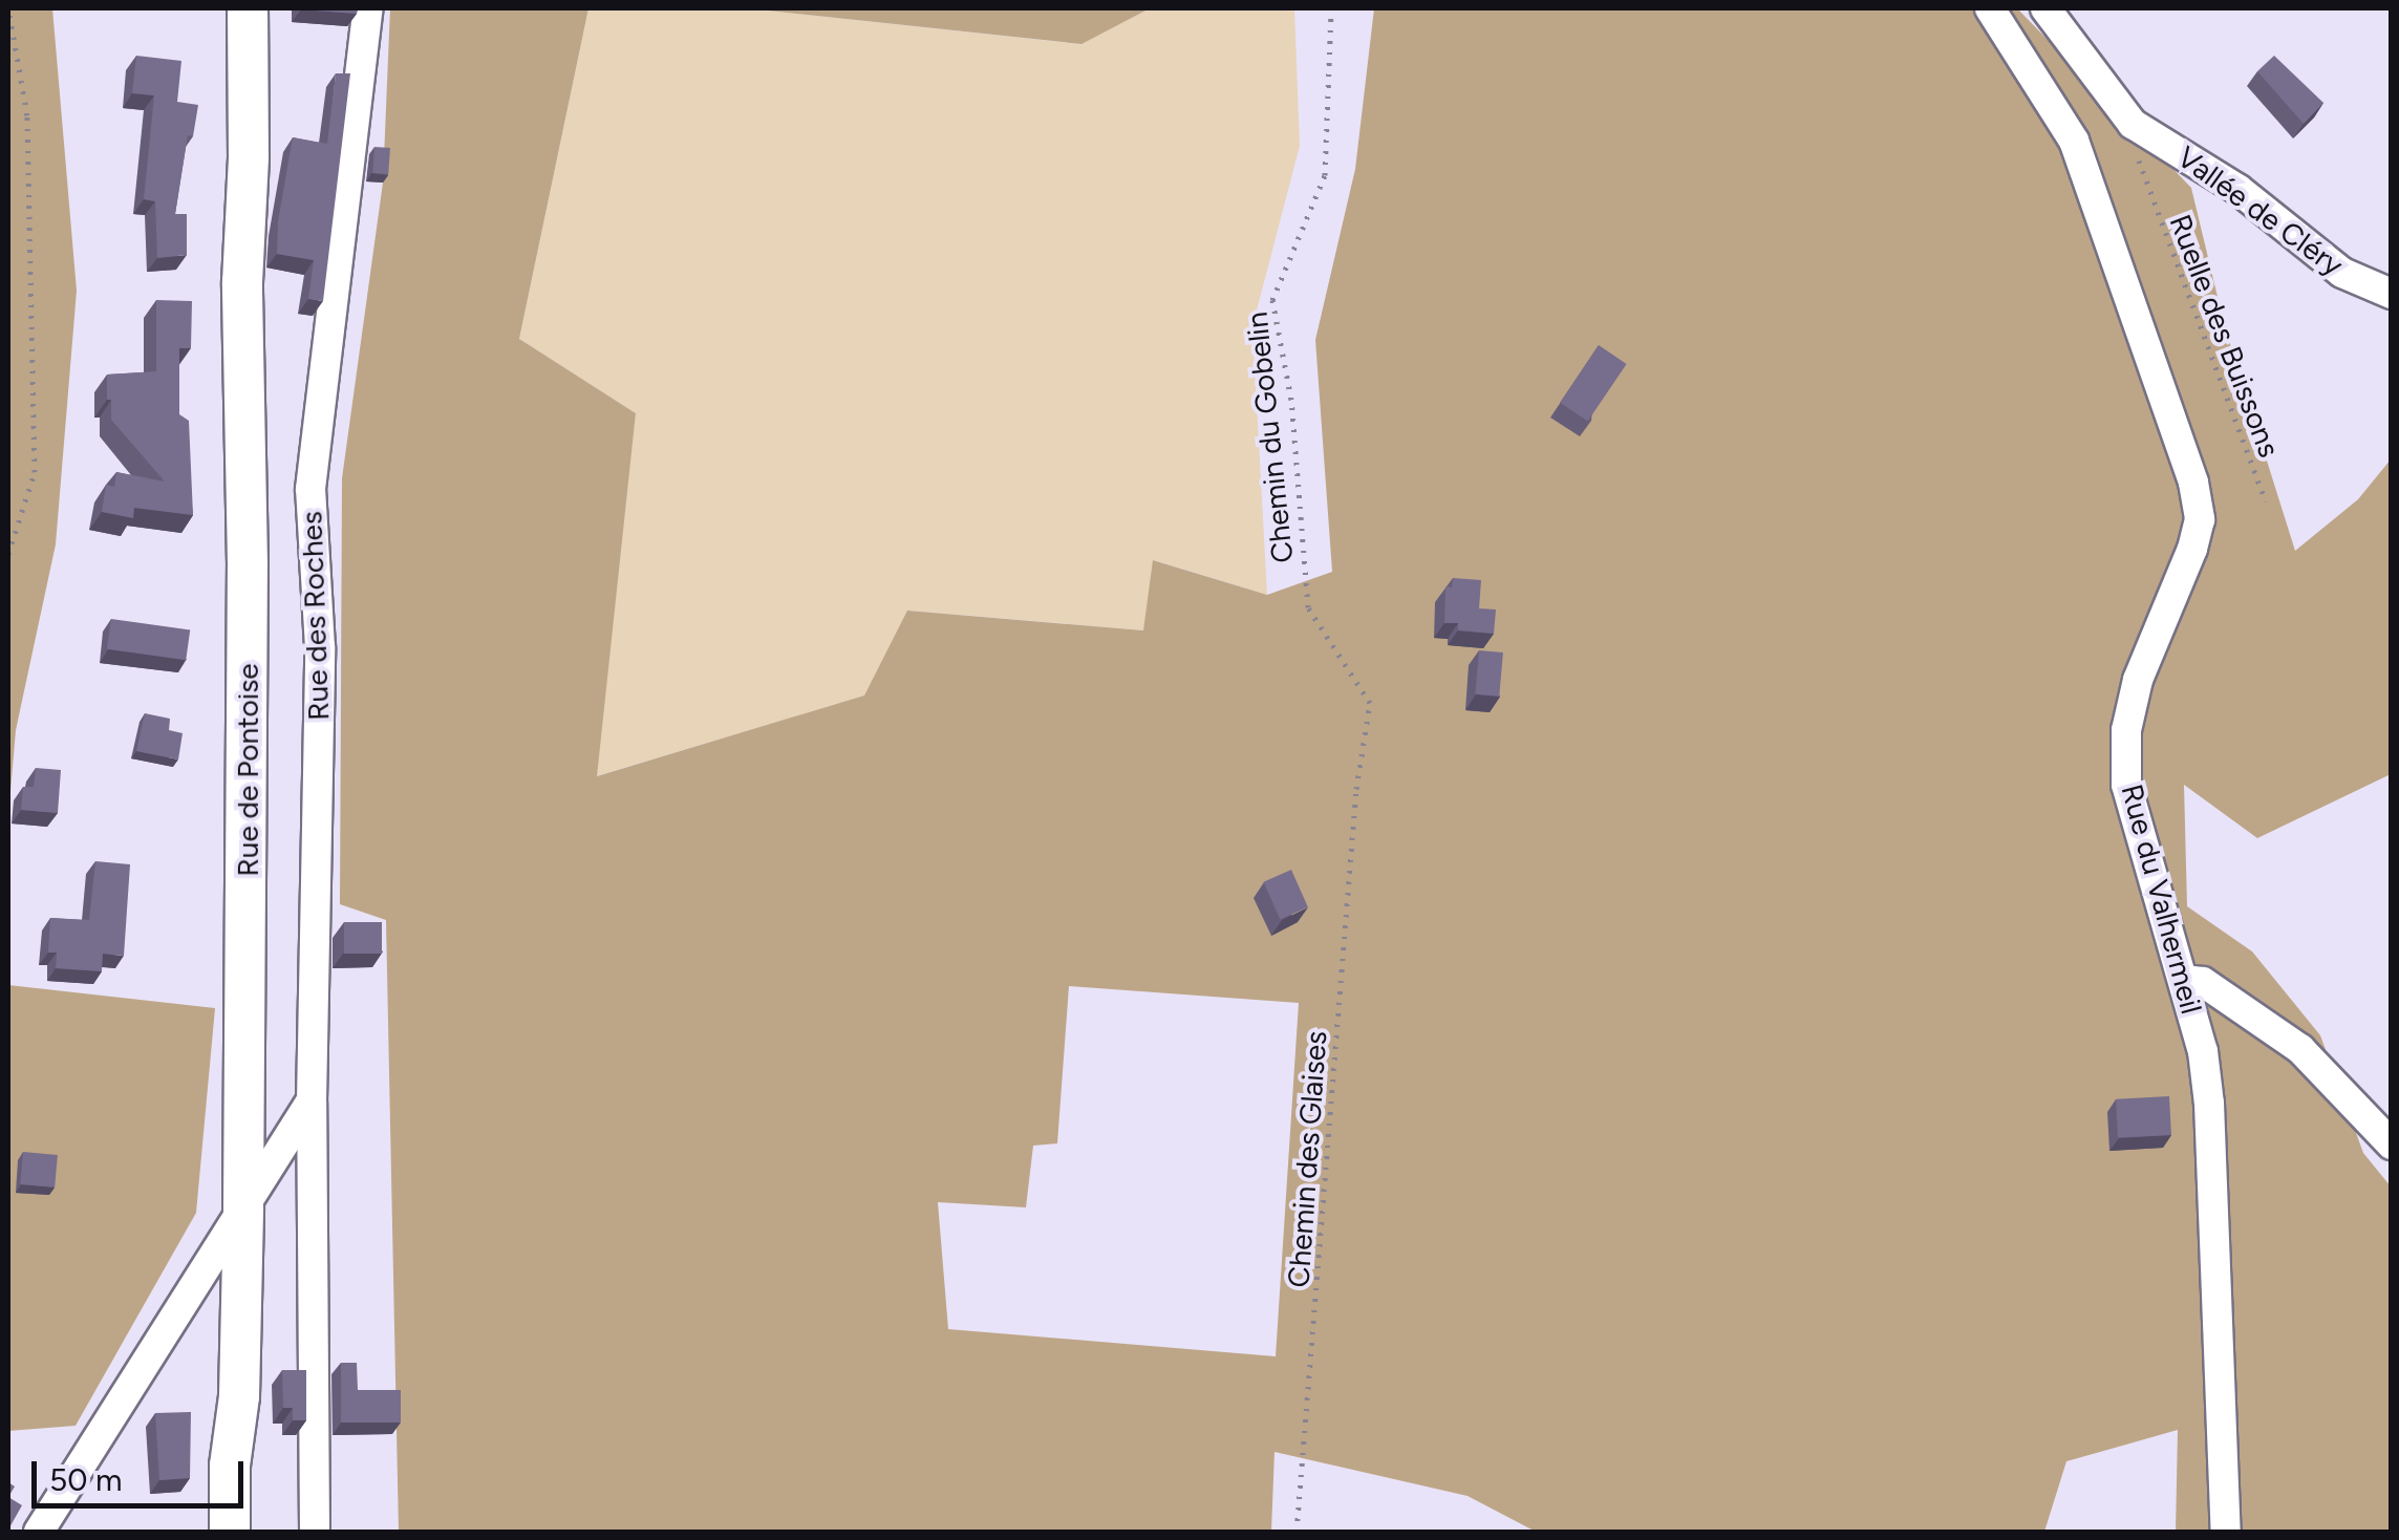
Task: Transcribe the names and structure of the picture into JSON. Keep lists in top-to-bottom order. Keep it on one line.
{"streets":{"main road":["Rue de Pontoise"],"street":["Vallée de Cléry","Rue des Roches","Rue du Valhermeil"],"path":["Ruelle des Buissons","Chemin du Gobelin","Chemin des Glaises"]},"crossings":[["Vallée de Cléry","Ruelle des Buissons"],["Chemin du Gobelin","Chemin des Glaises"]],"scale_bar":"50 m"}
